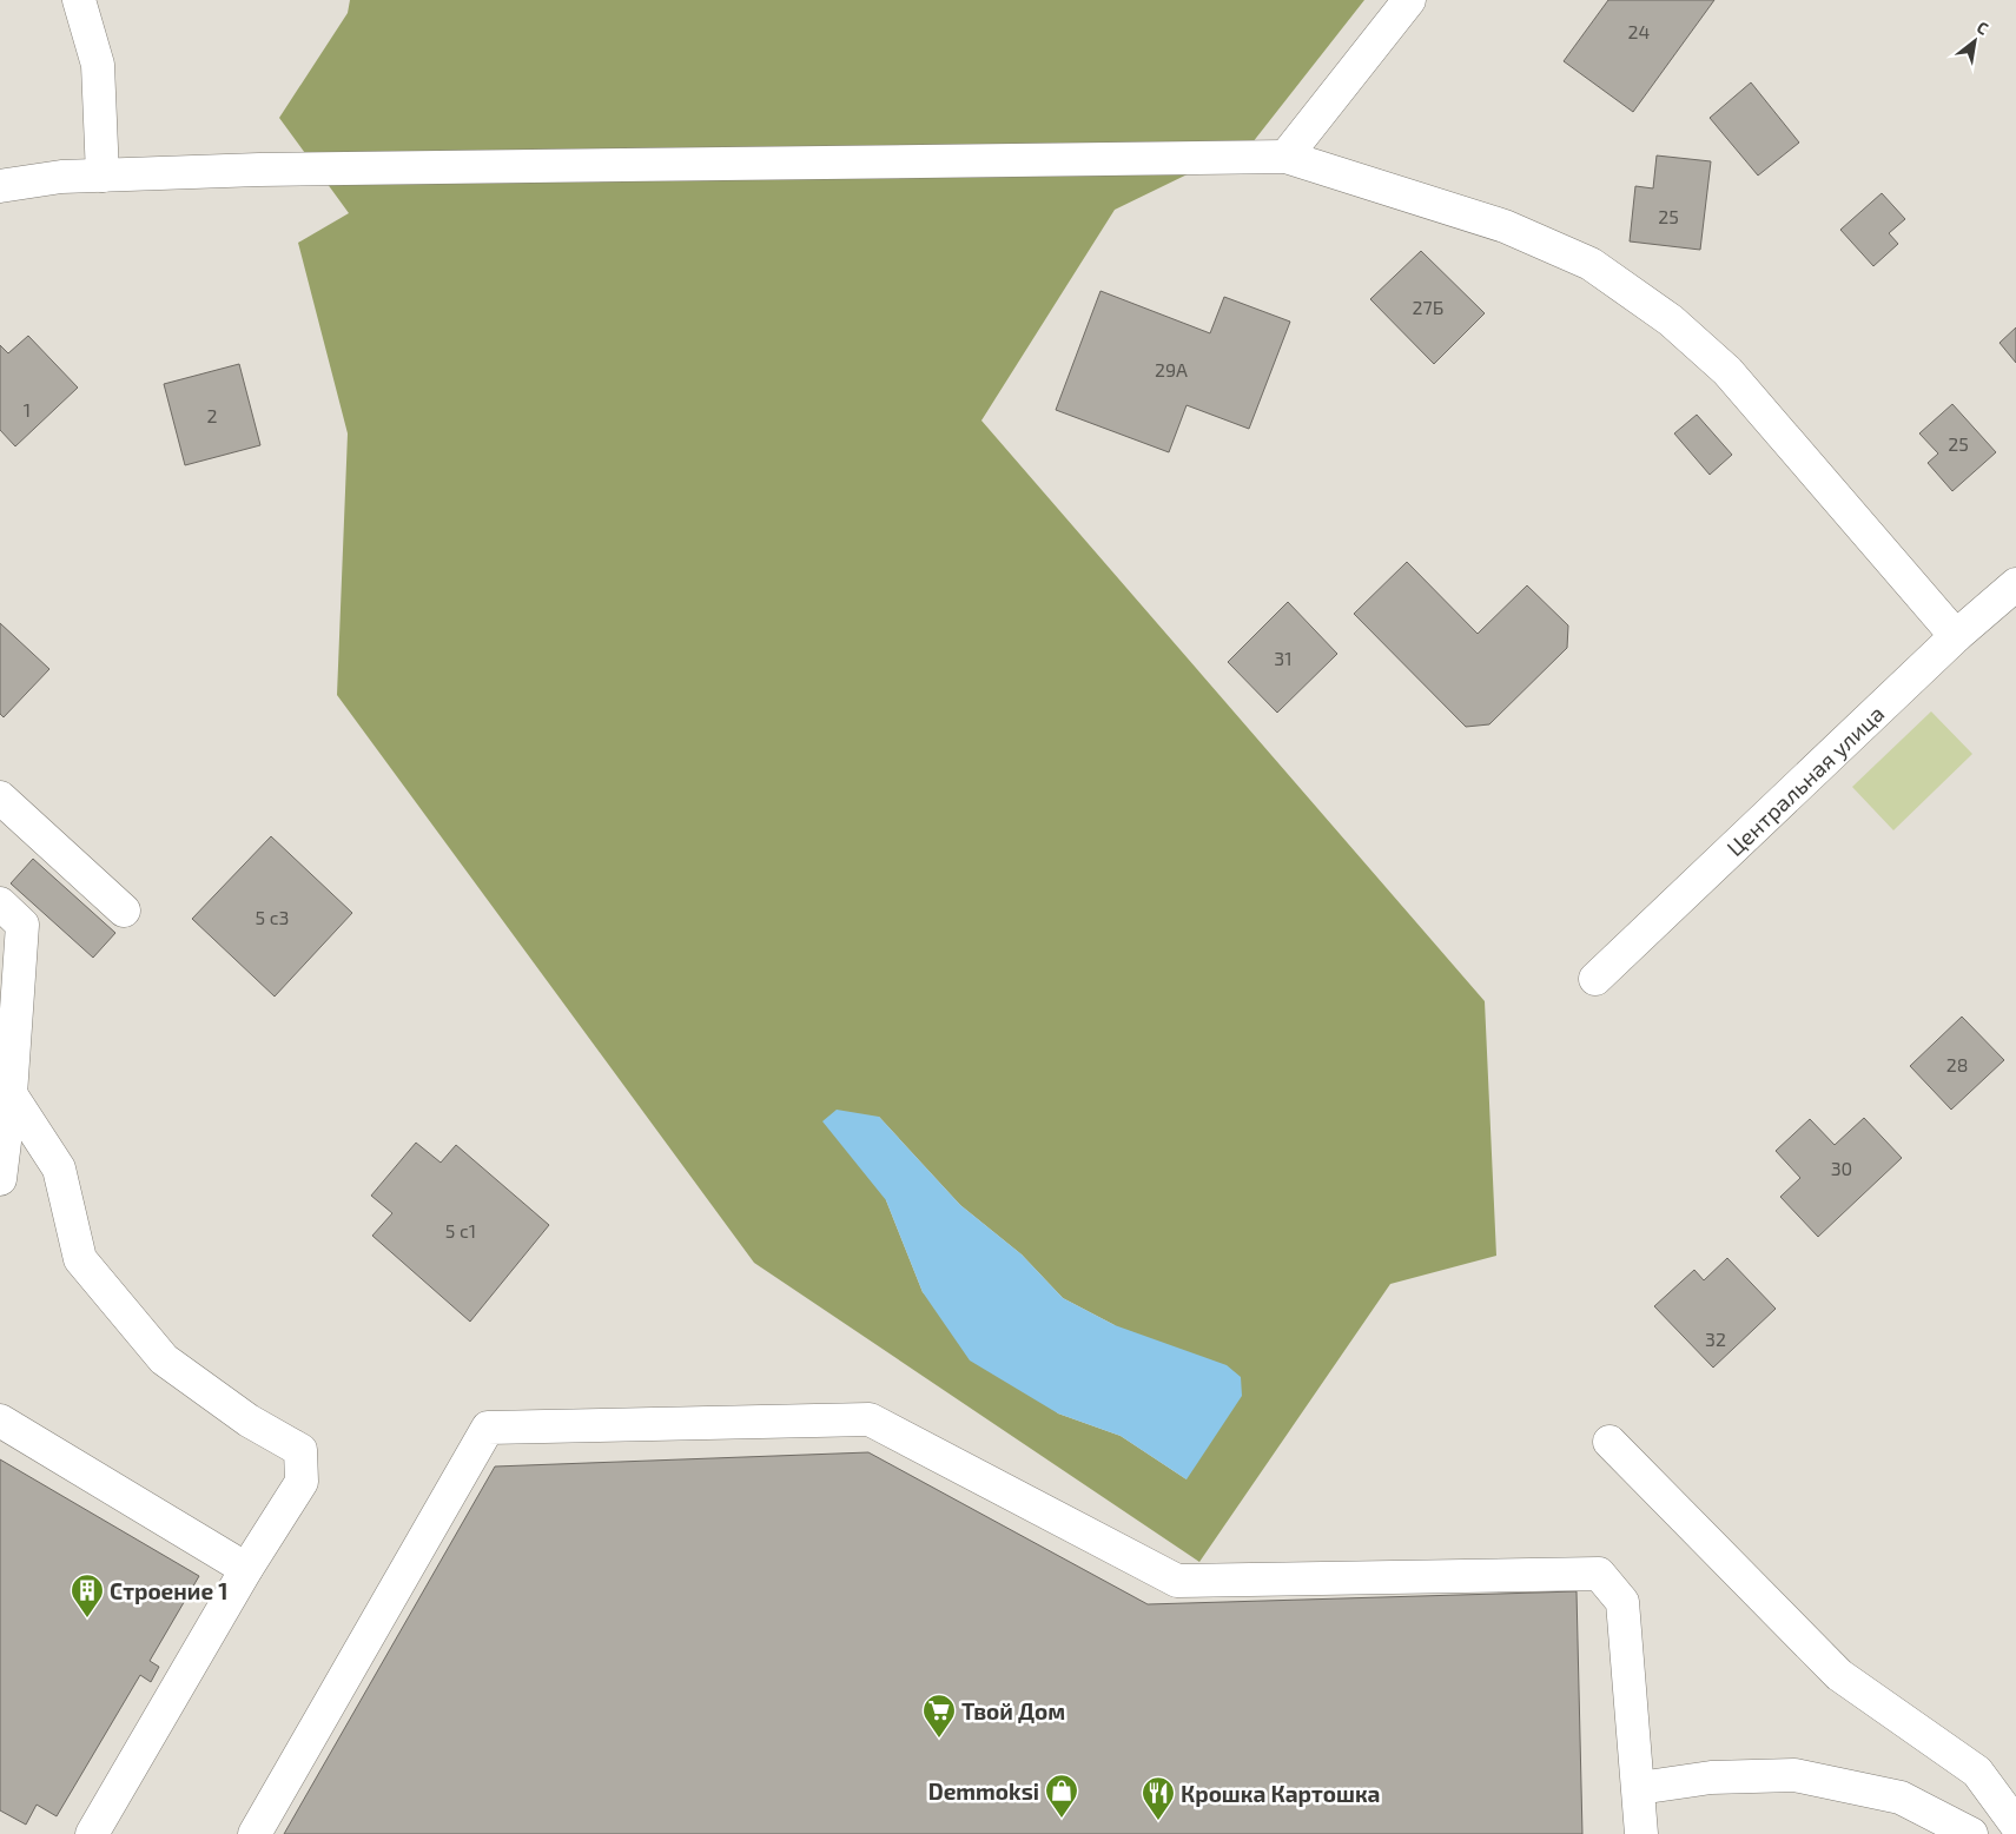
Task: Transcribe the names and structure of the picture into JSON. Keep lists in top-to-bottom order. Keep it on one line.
{"streets":{"street":["Центральная улица"]},"places":{"building":["Строение 1"],"supermarket":["Твой Дом"],"shop":["Demmoksi"],"restaurant":["Крошка Картошка"]},"house_numbers":["24","25","27Б","29А","1","2","25","31","5 с3","28","30","5 с1","32"],"north":"top right"}
